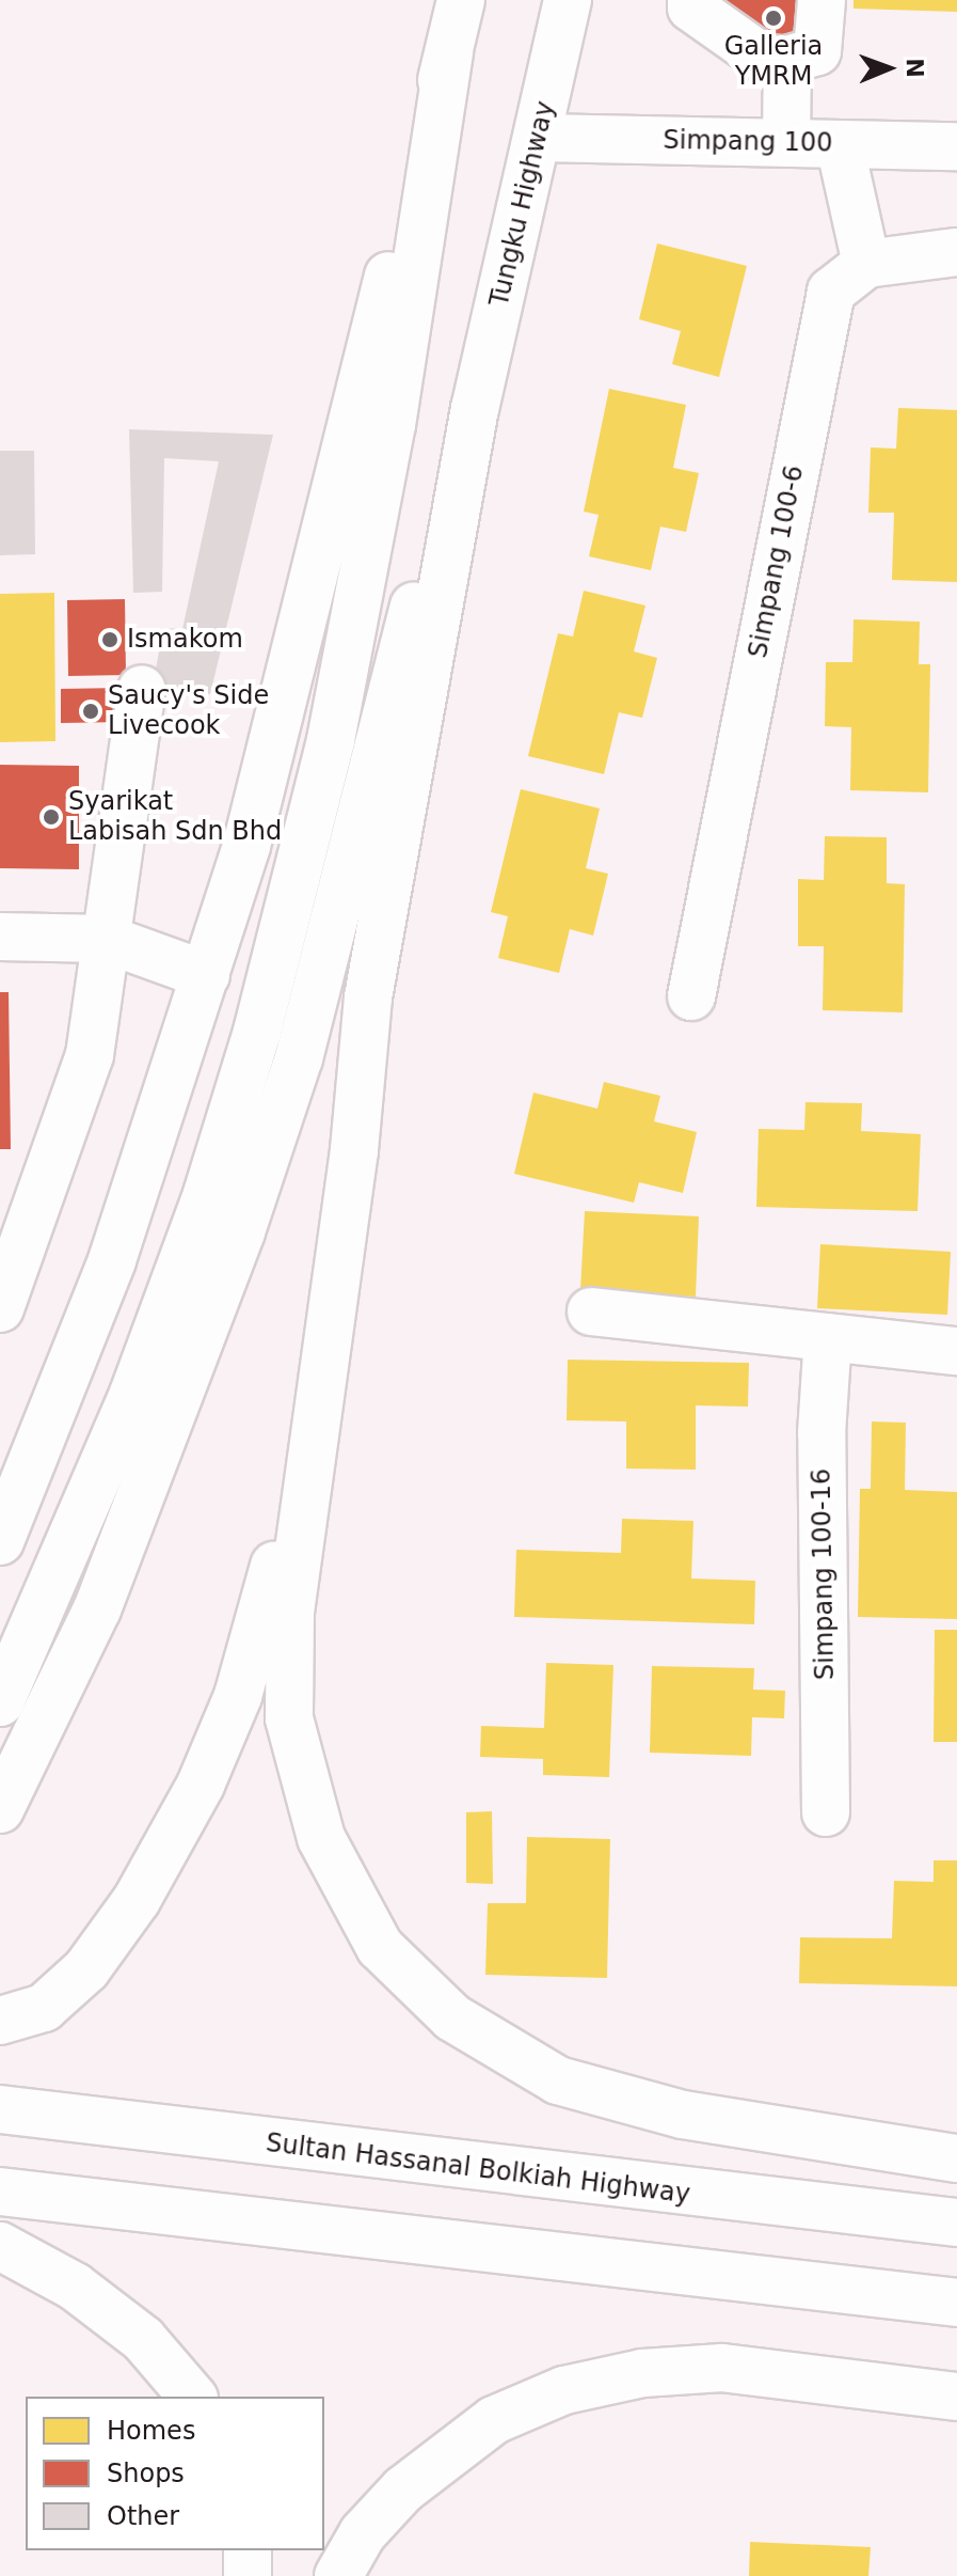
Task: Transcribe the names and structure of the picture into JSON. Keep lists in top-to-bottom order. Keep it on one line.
{"streets":{"main road":["Simpang 100","Tungku Highway","Simpang 100-6","Simpang 100-16","Sultan Hassanal Bolkiah Highway"]},"crossings":[["Simpang 100","Tungku Highway"]],"places":["Galleria YMRM","Ismakom","Saucy's Side Livecook","Syarikat Labisah Sdn Bhd"],"legend":["Homes","Shops","Other"],"north":"right"}
